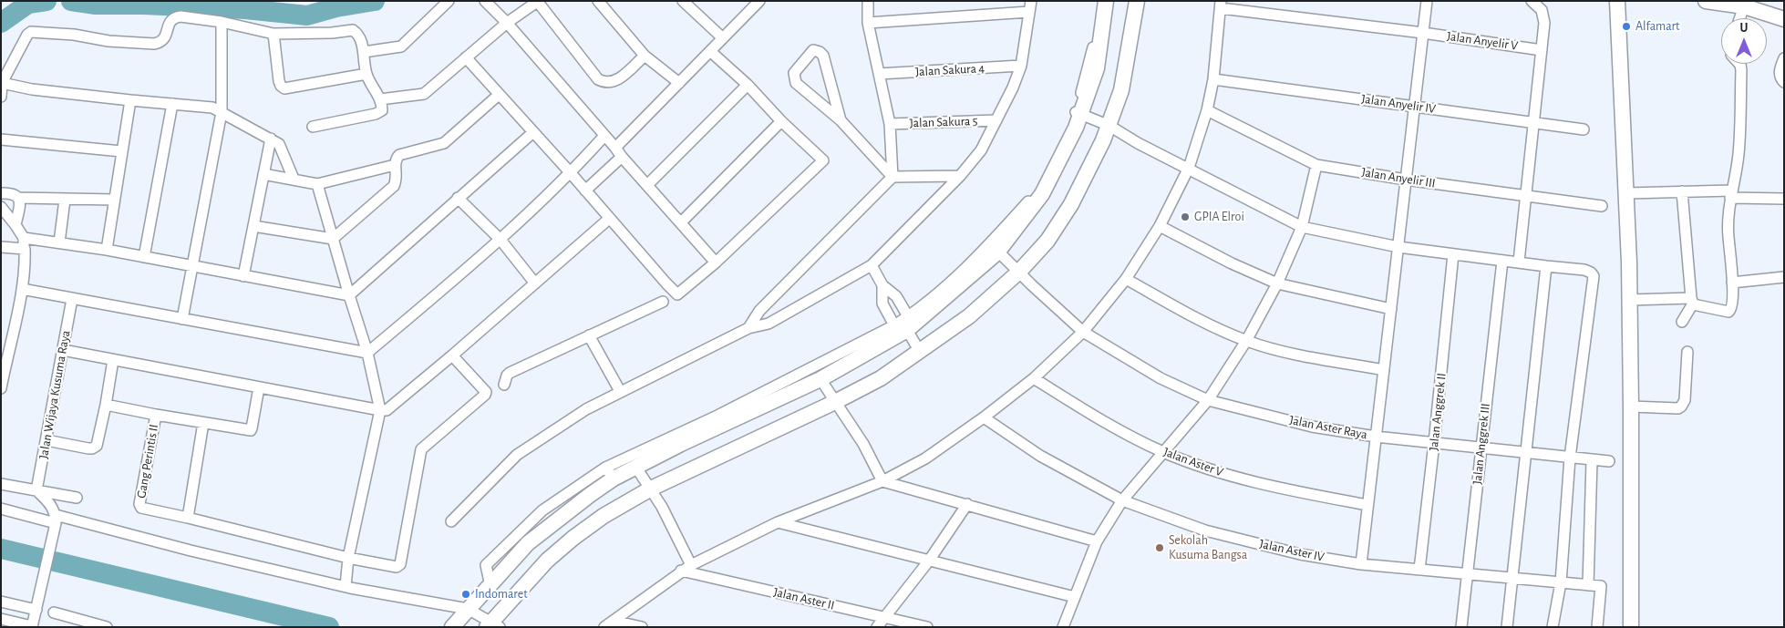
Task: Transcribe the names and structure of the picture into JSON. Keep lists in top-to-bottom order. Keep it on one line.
{"streets":{"street":["Jalan Anyelir V","Jalan Sakura 4","Jalan Anyelir IV","Jalan Sakura 5","Jalan Anyelir III","Jalan Wijaya Kusuma Raya","Jalan Anggrek II","Jalan Aster Raya","Jalan Anggrek III","Gang Perintis II","Jalan Aster V","Jalan Aster IV","Jalan Aster II"]},"crossings":[["Jalan Anggrek II","Jalan Aster Raya"],["Jalan Anggrek II","Jalan Aster IV"],["Jalan Aster Raya","Jalan Anggrek III"],["Jalan Anggrek III","Jalan Aster IV"]],"places":["Alfamart","GPIA Elroi","Sekolah Kusuma Bangsa","Indomaret"],"north":"top"}
